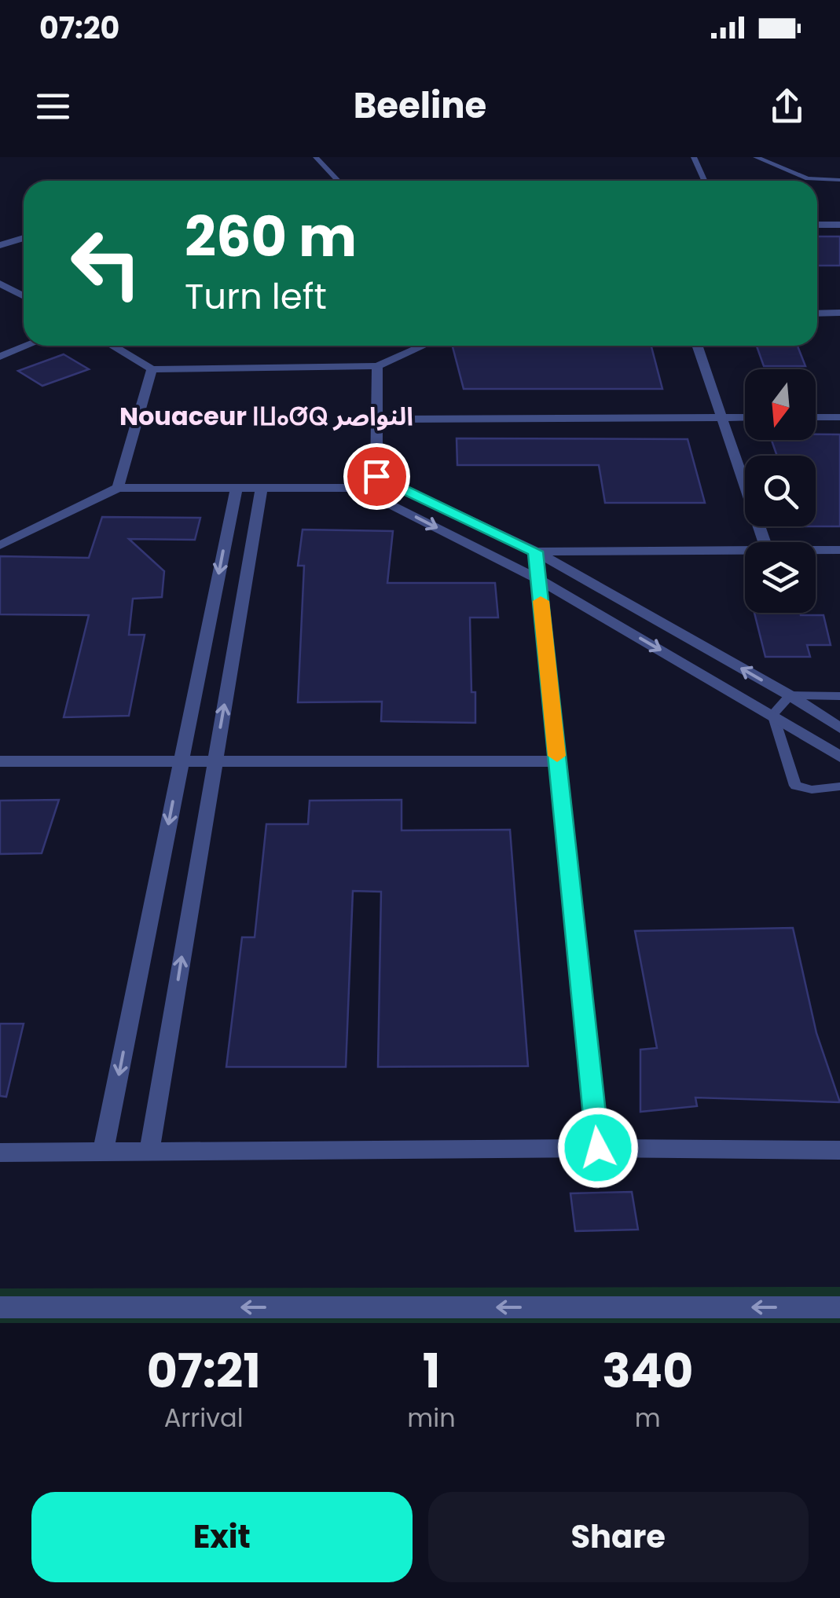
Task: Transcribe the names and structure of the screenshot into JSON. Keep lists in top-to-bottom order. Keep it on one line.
{"districts":["Nouaceur ⵏⵡⴰⵚⵕ النواصر"],"north":"bottom","page":{"status":"07:20","header":"Beeline","turn":["260 m","Turn left"],"eta":["07:21","Arrival","1","min","340","m"],"buttons":["Exit","Share"]}}
